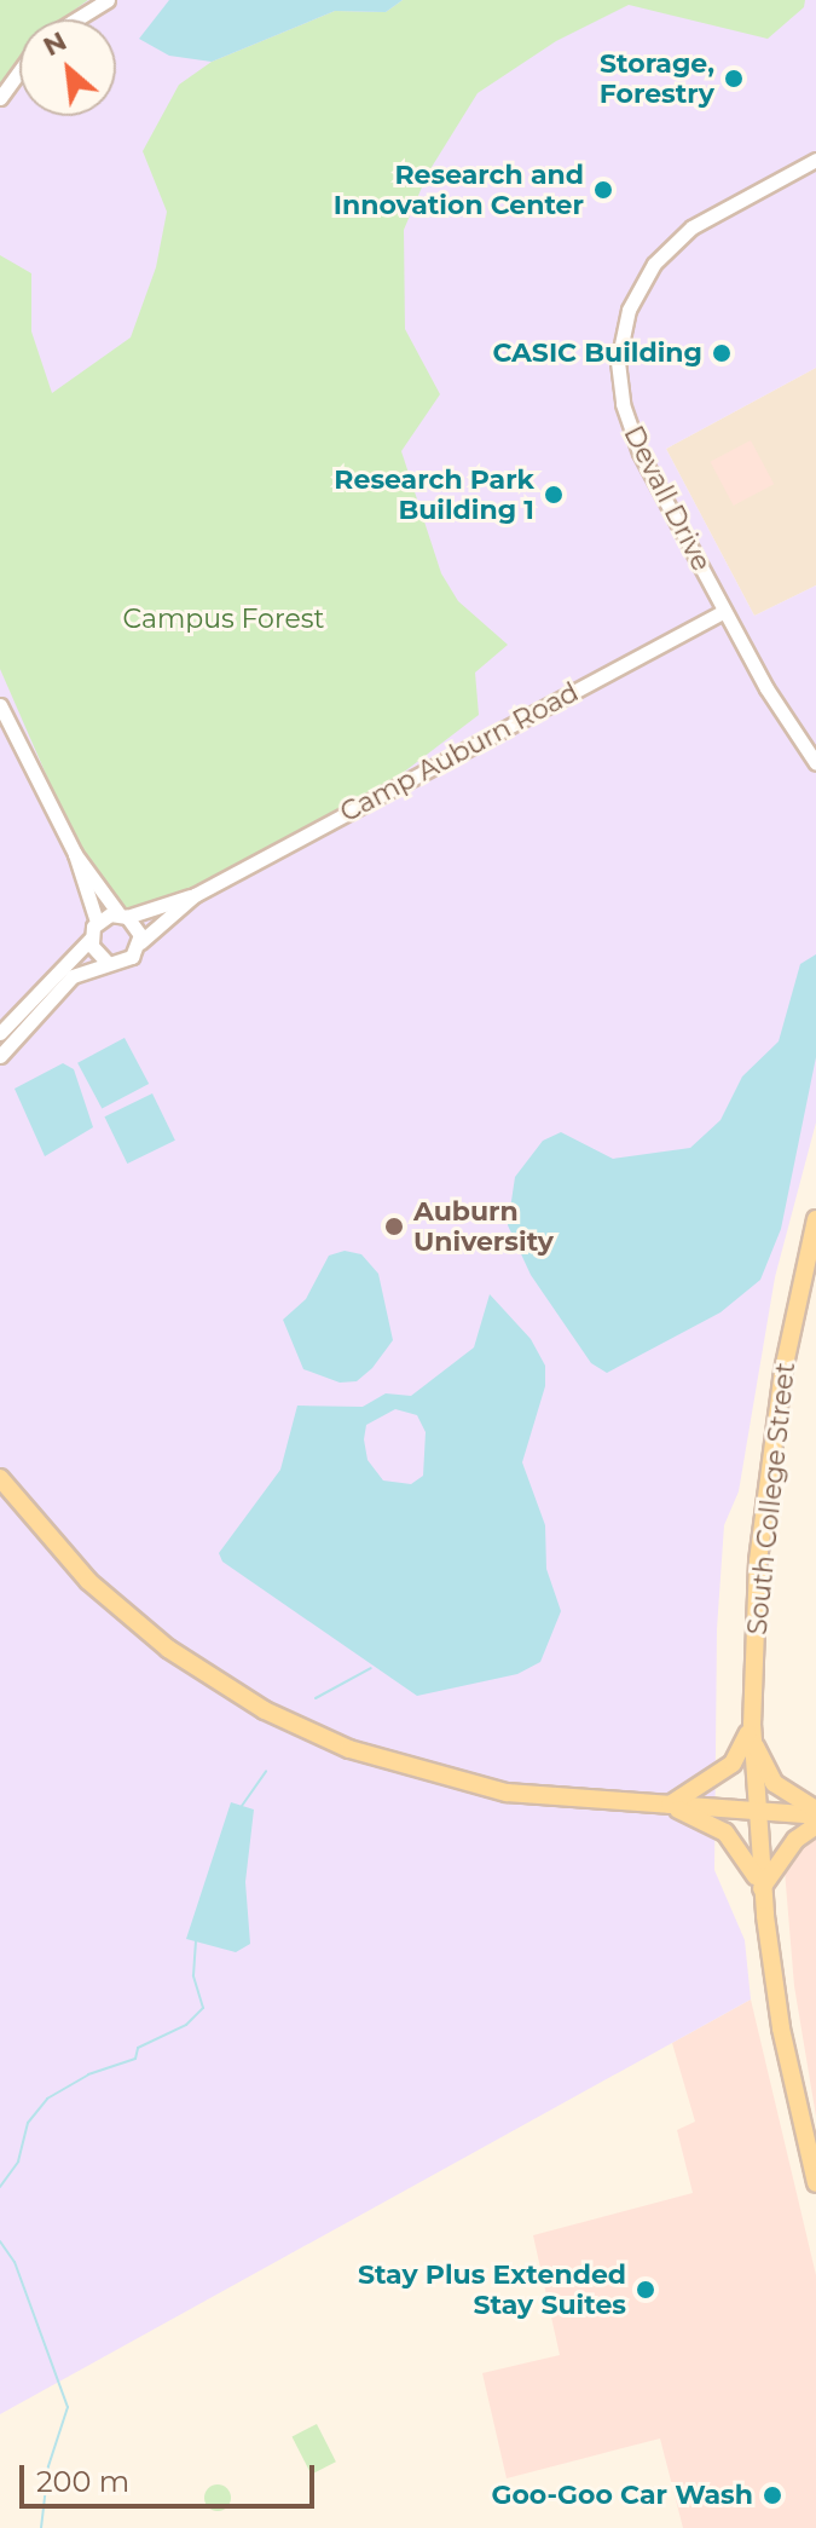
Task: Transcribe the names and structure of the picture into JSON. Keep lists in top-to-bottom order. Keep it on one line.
{"streets":{"main road":["South College Street"],"street":["Devall Drive","Camp Auburn Road"]},"crossings":[["Devall Drive","Camp Auburn Road"]],"parks":["Campus Forest"],"places":["Storage, Forestry","Research and Innovation Center","CASIC Building","Research Park Building 1","Auburn University","Stay Plus Extended Stay Suites","Goo-Goo Car Wash"],"scale_bar":"200 m","north":"top left"}
